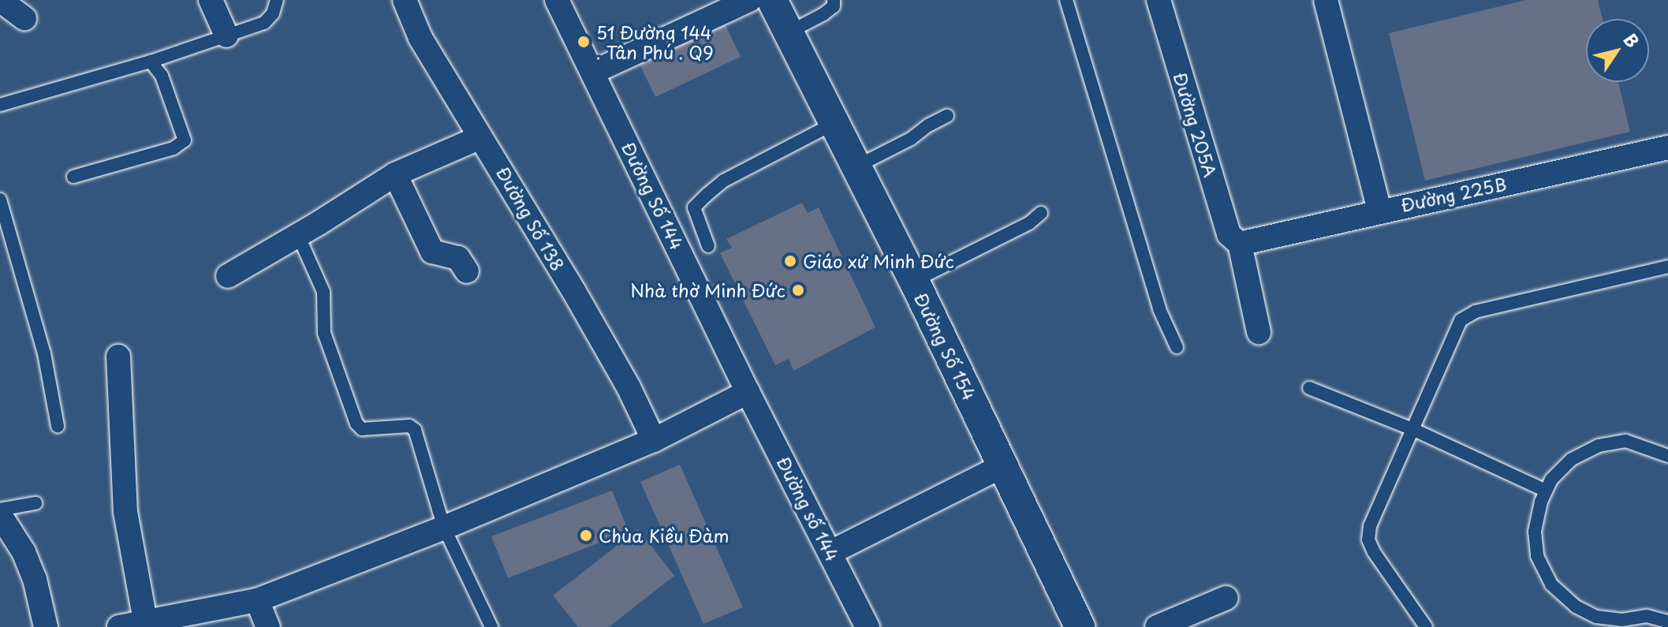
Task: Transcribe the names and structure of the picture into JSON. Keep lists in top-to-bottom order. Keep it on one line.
{"streets":{"street":["Đường 205A","Đường 225B","Đường Số 144","Đường Số 138","Đường Số 154","Đường số 144"]},"crossings":[["Đường 205A","Đường 225B"],["Đường Số 144","Đường số 144"]],"places":["51 Đường 144 . Tân Phú . Q9","Giáo xứ Minh Đức","Nhà thờ Minh Đức","Chùa Kiều Đàm"],"north":"top right"}
